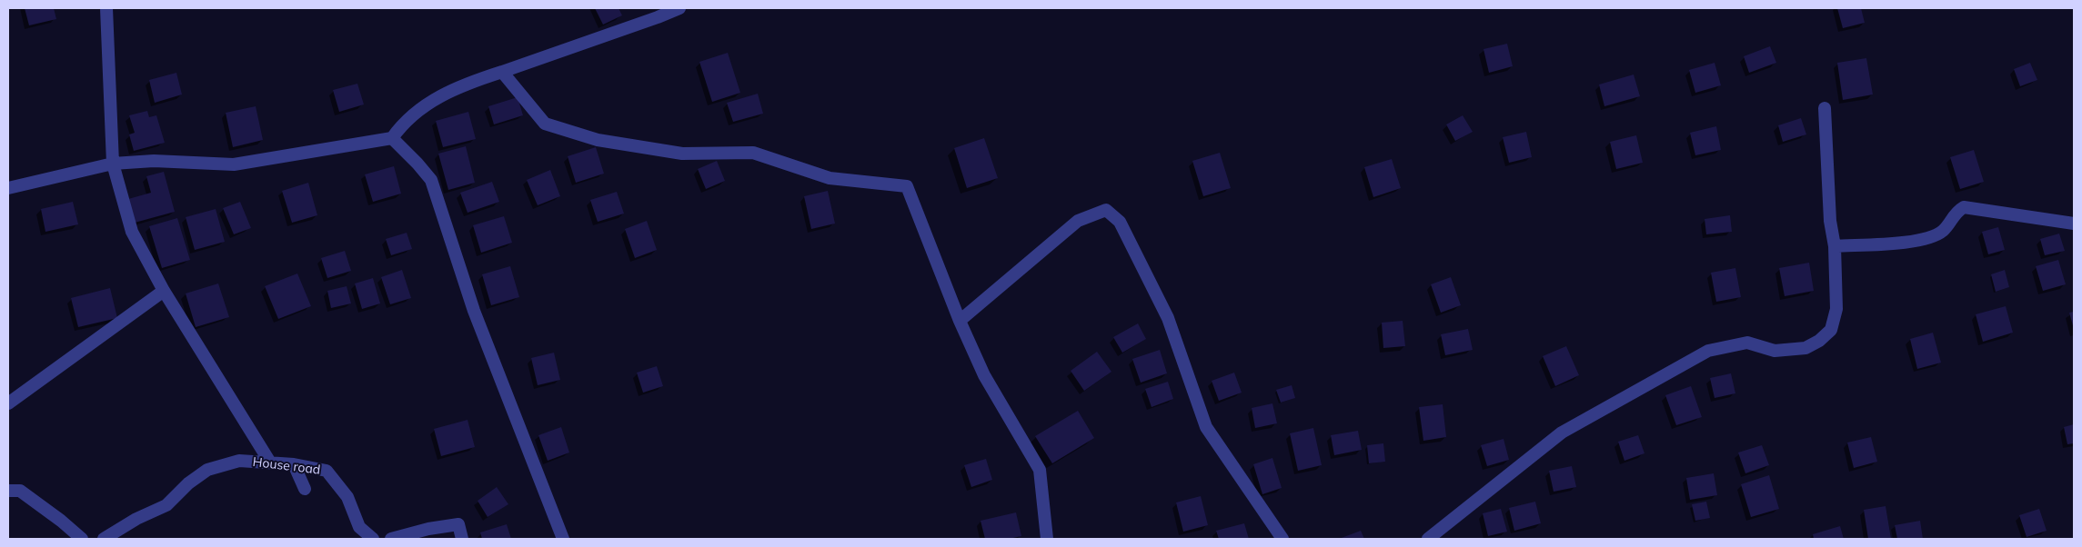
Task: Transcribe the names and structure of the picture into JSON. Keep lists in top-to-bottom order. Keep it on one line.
{"streets":{"street":["House road"]}}
